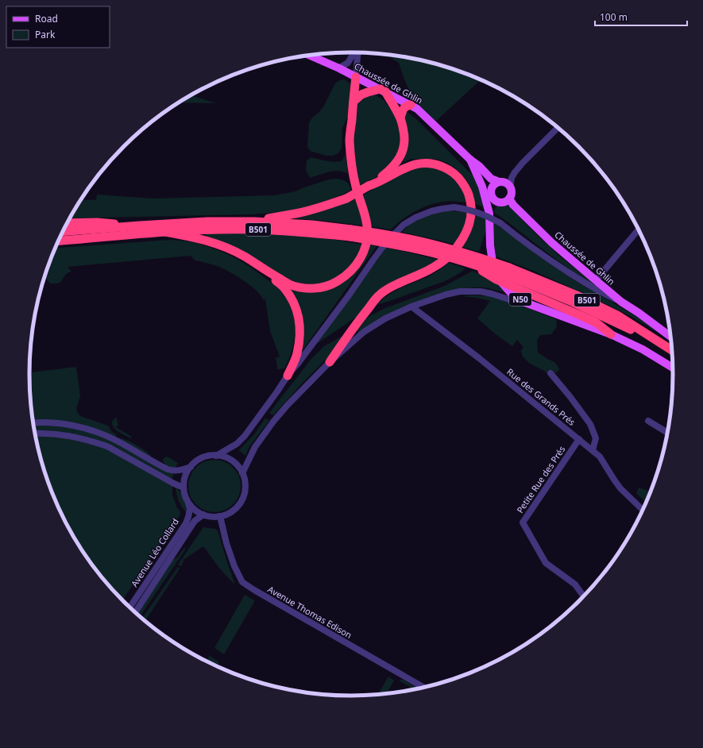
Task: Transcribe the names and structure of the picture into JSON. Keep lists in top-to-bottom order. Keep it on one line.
{"streets":{"highway":["B501"],"main road":["Chaussée de Ghlin","N50"],"street":["Rue des Grands Prés","Petite Rue des Prés","Avenue Léo Collard","Avenue Thomas Edison"]},"crossings":[["Rue des Grands Prés","Petite Rue des Prés"],["Avenue Léo Collard","Avenue Thomas Edison"]],"legend":["Road","Park"],"scale_bar":"100 m"}
